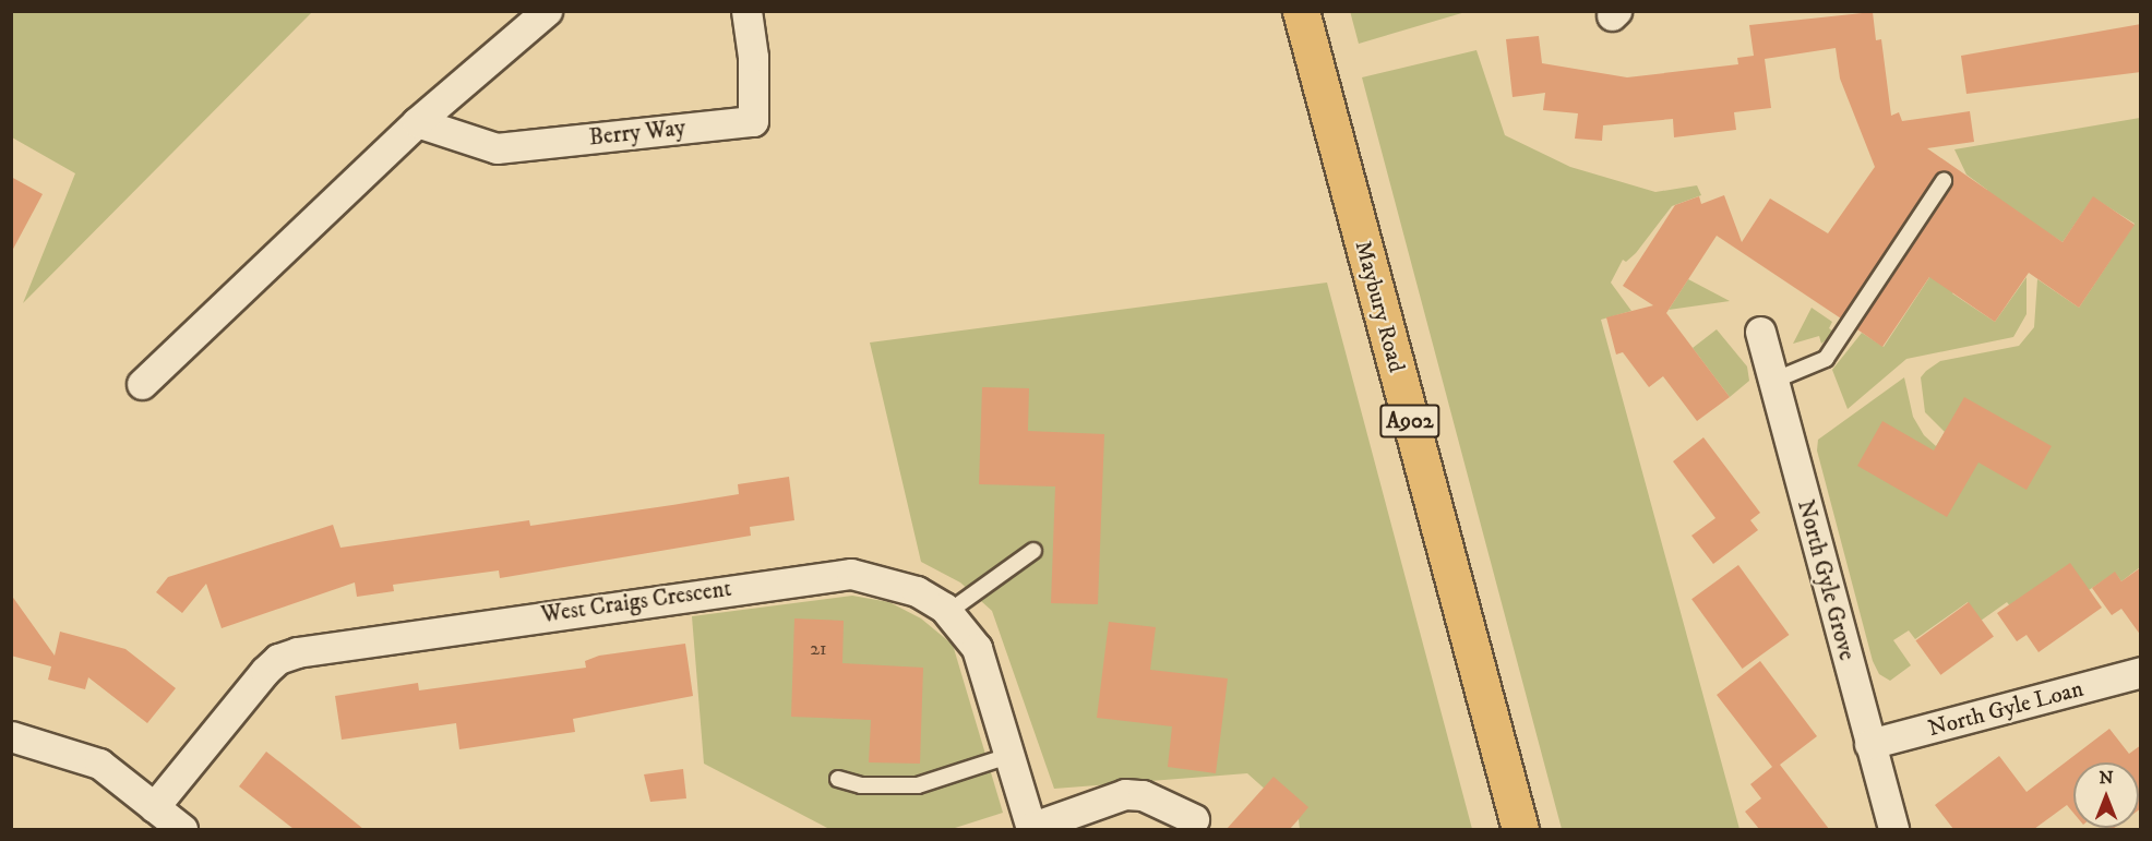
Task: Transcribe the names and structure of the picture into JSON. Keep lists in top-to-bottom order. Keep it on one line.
{"streets":{"main road":["Maybury Road","A902"],"street":["Berry Way","North Gyle Grove","West Craigs Crescent","North Gyle Loan"]},"crossings":[["North Gyle Grove","North Gyle Loan"]],"house_numbers":["21"],"north":"top"}
